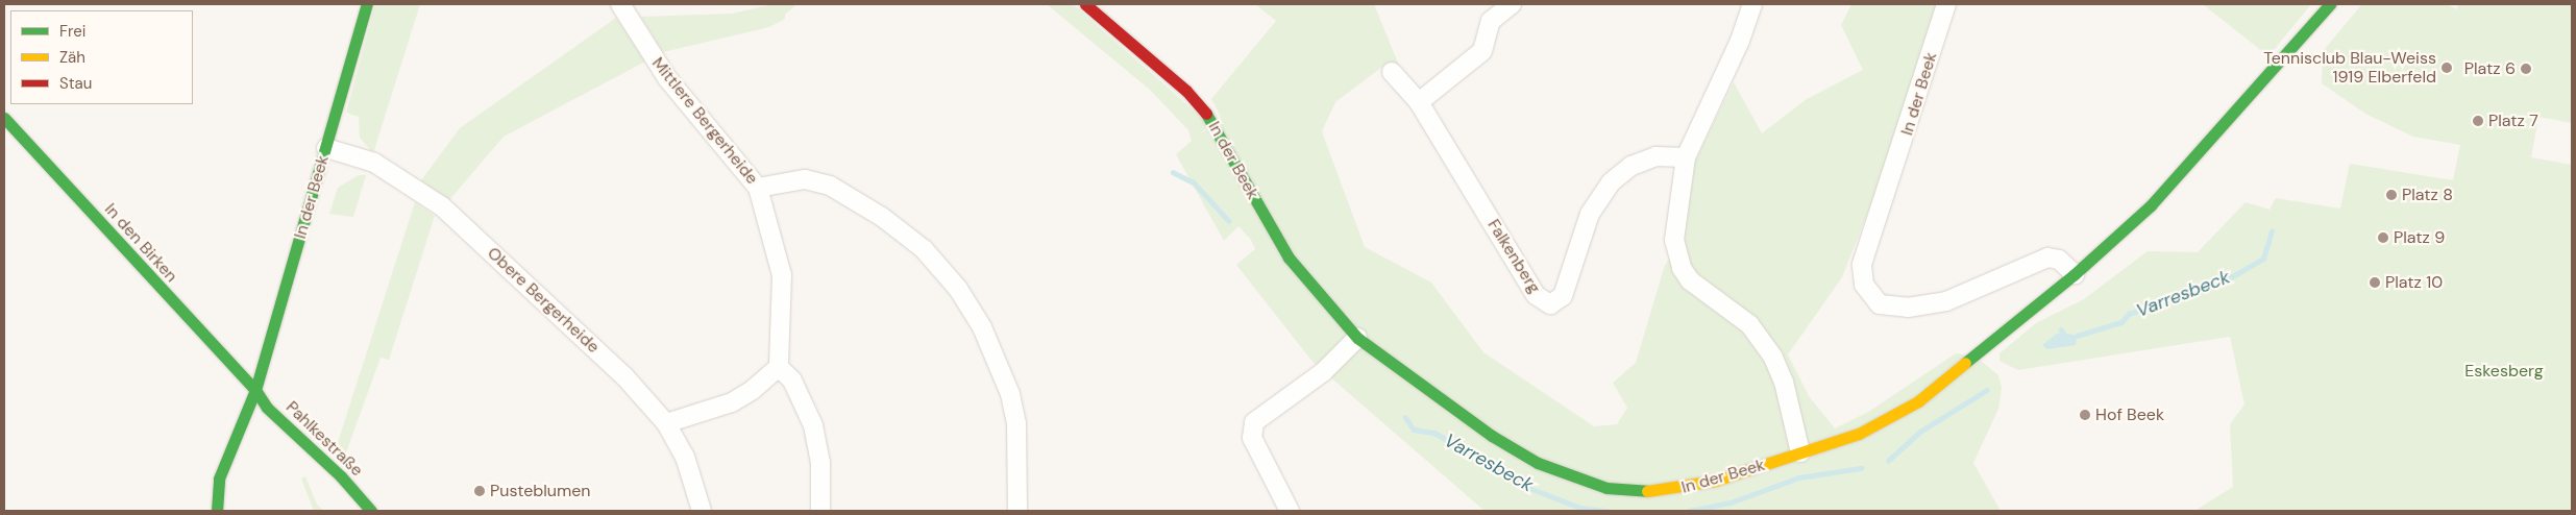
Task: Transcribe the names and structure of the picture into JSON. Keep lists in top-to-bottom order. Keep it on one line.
{"streets":{"street":["In der Beek","Mittlere Bergerheide","In den Birken","Falkenberg","Obere Bergerheide","Pahlkestraße"]},"crossings":[["In der Beek","In den Birken"],["In der Beek","Obere Bergerheide"],["In der Beek","Pahlkestraße"],["In den Birken","Pahlkestraße"]],"water":["Varresbeck"],"parks":["Eskesberg"],"places":["Tennisclub Blau-Weiss 1919 Elberfeld","Platz 6","Platz 7","Platz 8","Platz 9","Platz 10","Hof Beek","Pusteblumen"],"legend":["Frei","Zäh","Stau"]}
